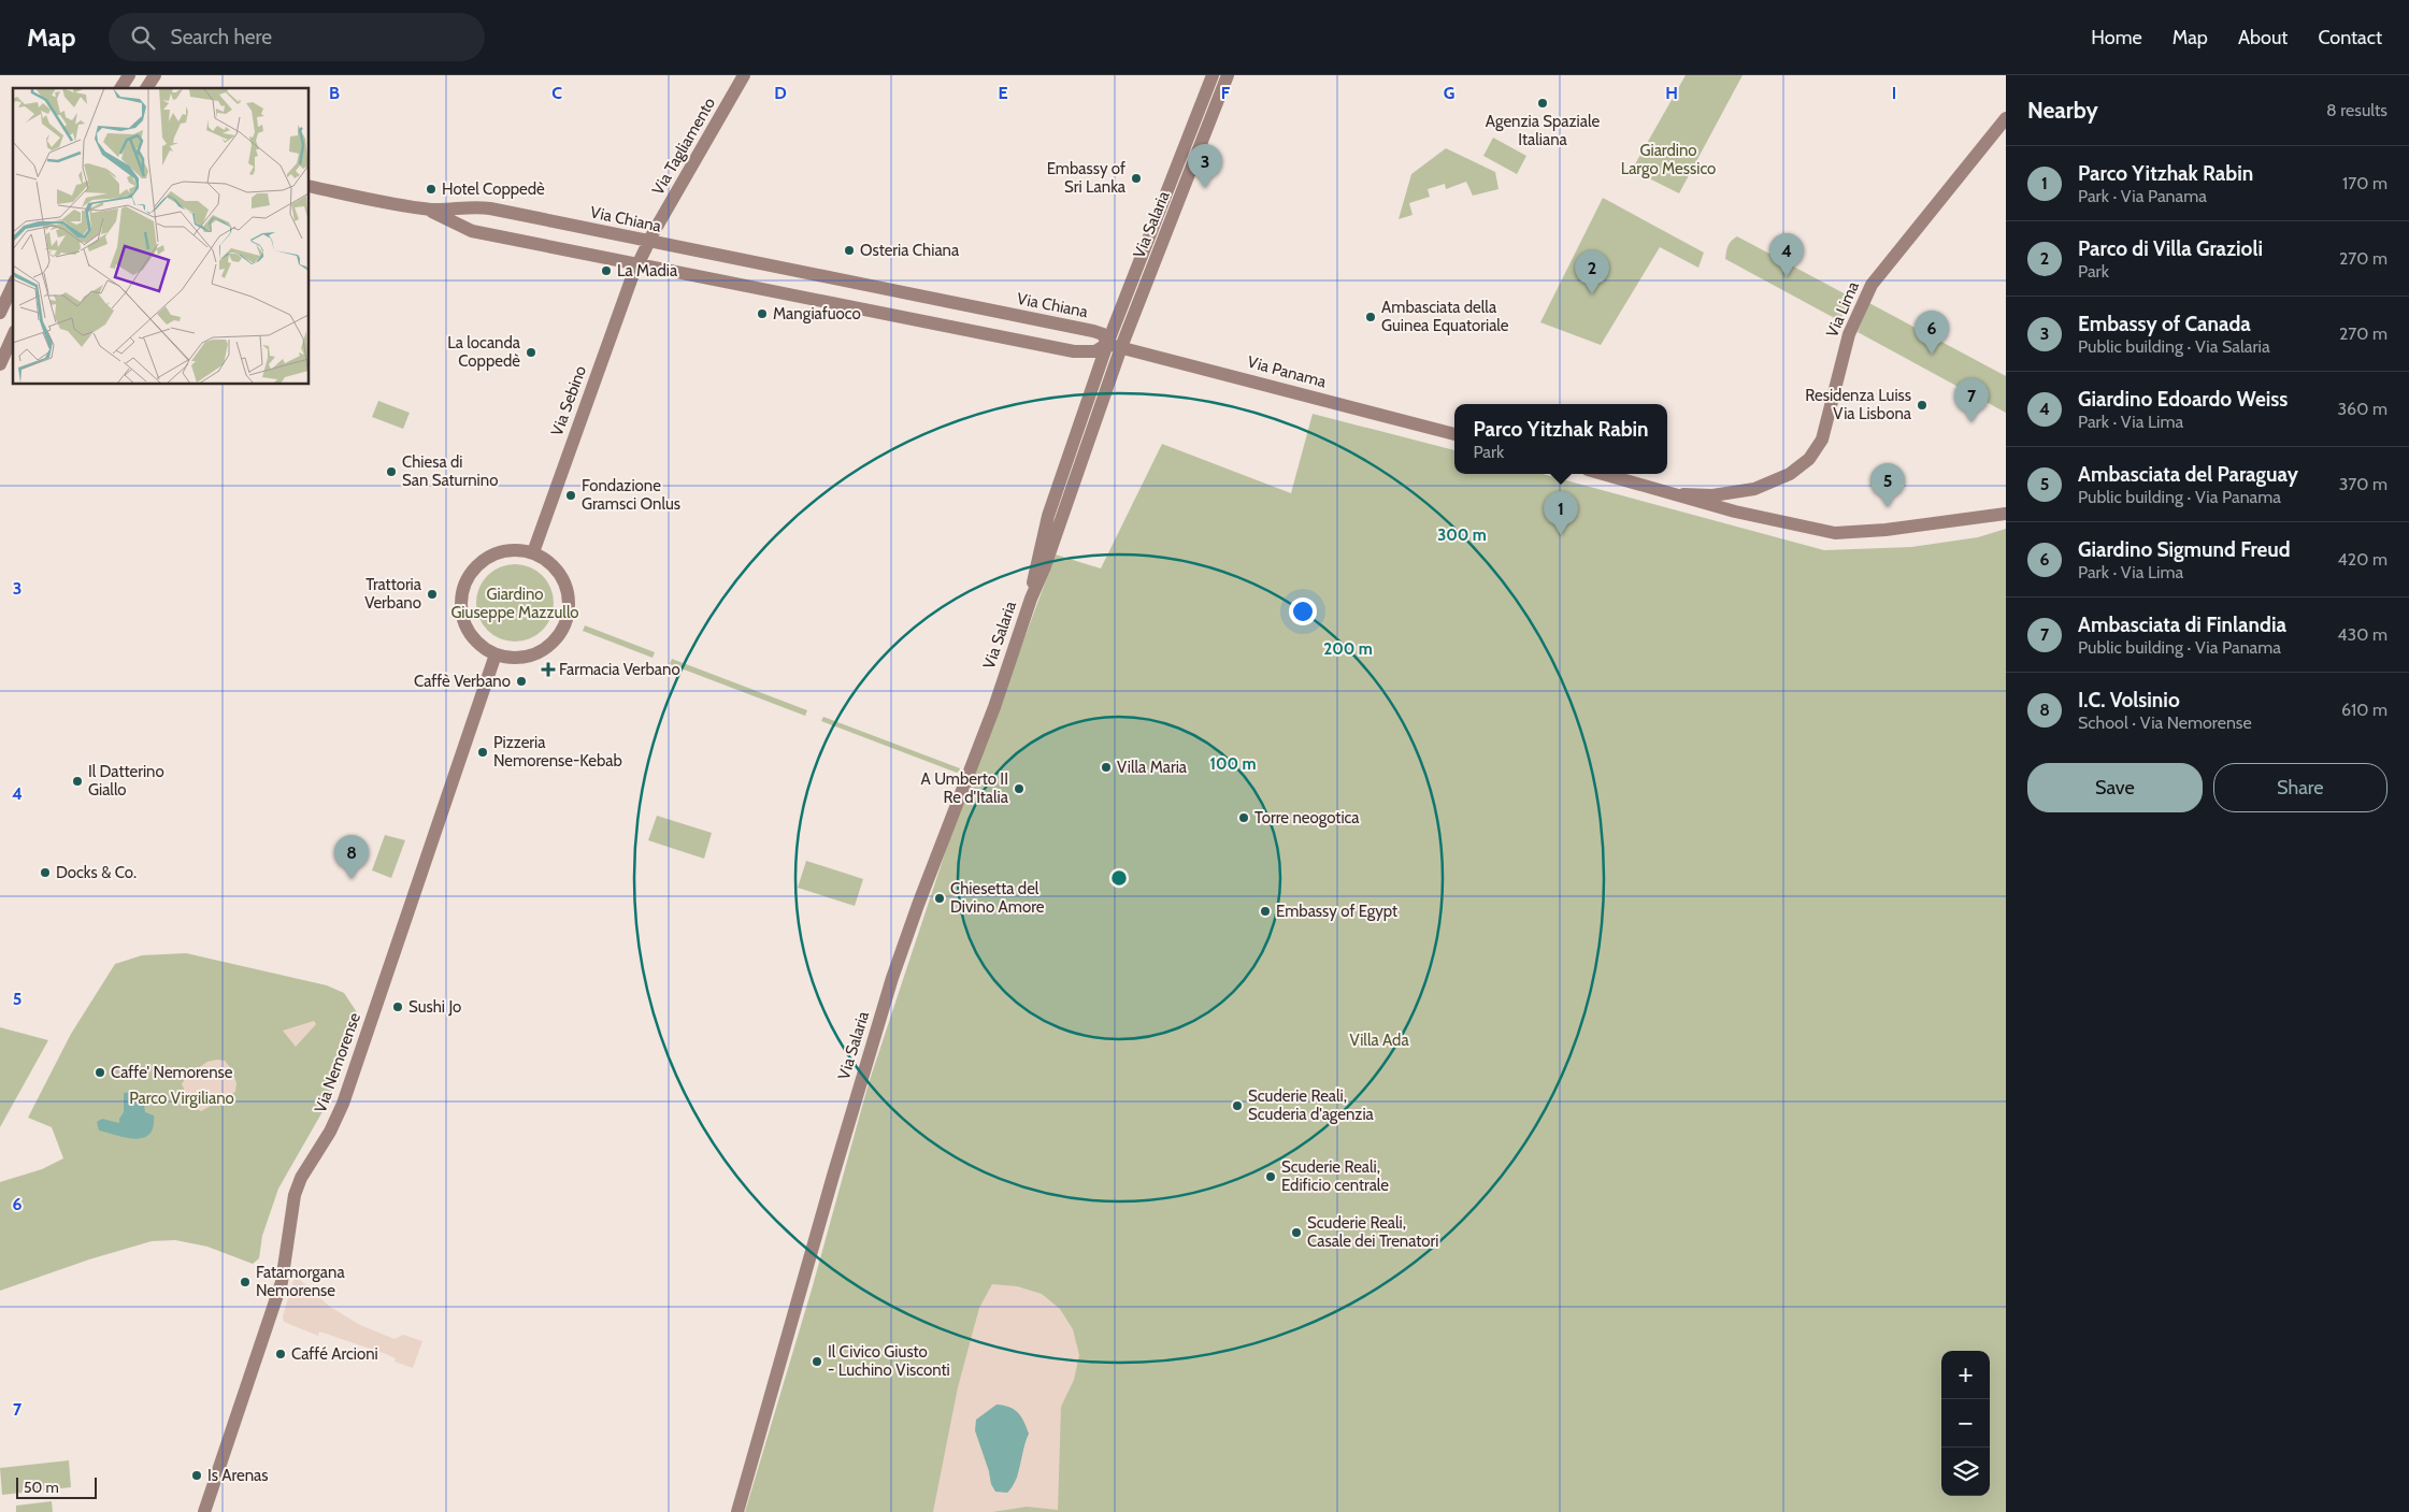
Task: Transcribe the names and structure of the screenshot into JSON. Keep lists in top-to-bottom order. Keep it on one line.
{"streets":{"street":["Via Tagliamento","Via Chiana","Via Salaria","Via Lima","Via Panama","Via Sebino","Via Nemorense"]},"crossings":[["Via Tagliamento","Via Chiana"],["Via Tagliamento","Via Sebino"],["Via Chiana","Via Salaria"],["Via Chiana","Via Panama"],["Via Chiana","Via Sebino"],["Via Salaria","Via Panama"],["Via Sebino","Via Nemorense"]],"parks":["Giardino Largo Messico","Giardino Giuseppe Mazzullo","Villa Ada","Parco Virgiliano"],"places":{"other":["Agenzia Spaziale Italiana","Embassy of Sri Lanka","Hotel Coppedè","Osteria Chiana","La Madia","Mangiafuoco","Ambasciata della Guinea Equatoriale","La locanda Coppedè","Residenza Luiss Via Lisbona","Chiesa di San Saturnino","Fondazione Gramsci Onlus","Trattoria Verbano","Caffè Verbano","Pizzeria Nemorense-Kebab","Villa Maria","Il Datterino Giallo","A Umberto II Re d'Italia","Torre neogotica","Docks & Co.","Chiesetta del Divino Amore","Embassy of Egypt","Sushi Jo","Caffe' Nemorense","Scuderie Reali, Scuderia d'agenzia","Scuderie Reali, Edificio centrale","Scuderie Reali, Casale dei Trenatori","Fatamorgana Nemorense","Caffé Arcioni","Il Civico Giusto - Luchino Visconti","Is Arenas"],"health":["Farmacia Verbano"]},"scale_bar":"50 m","page":{"header":"Map","search":"Search here","nav":["Home","Map","About","Contact"],"heading":["Nearby","8 results"],"pins":["3","4","2","6","7","5","1","8"],"list":[{"mark":"1","name":"Parco Yitzhak Rabin","note":"Park · Via Panama","value":"170 m"},{"mark":"2","name":"Parco di Villa Grazioli","note":"Park","value":"270 m"},{"mark":"3","name":"Embassy of Canada","note":"Public building · Via Salaria","value":"270 m"},{"mark":"4","name":"Giardino Edoardo Weiss","note":"Park · Via Lima","value":"360 m"},{"mark":"5","name":"Ambasciata del Paraguay","note":"Public building · Via Panama","value":"370 m"},{"mark":"6","name":"Giardino Sigmund Freud","note":"Park · Via Lima","value":"420 m"},{"mark":"7","name":"Ambasciata di Finlandia","note":"Public building · Via Panama","value":"430 m"},{"mark":"8","name":"I.C. Volsinio","note":"School · Via Nemorense","value":"610 m"}],"popup":["Parco Yitzhak Rabin","Park"],"buttons":["Save","Share"],"map_buttons":["+","−"],"scale":"50 m"},"grid":{"columns":["B","C","D","E","F","G","H","I"],"rows":["3","4","5","6","7"]},"rings":["300 m","200 m","100 m"]}
